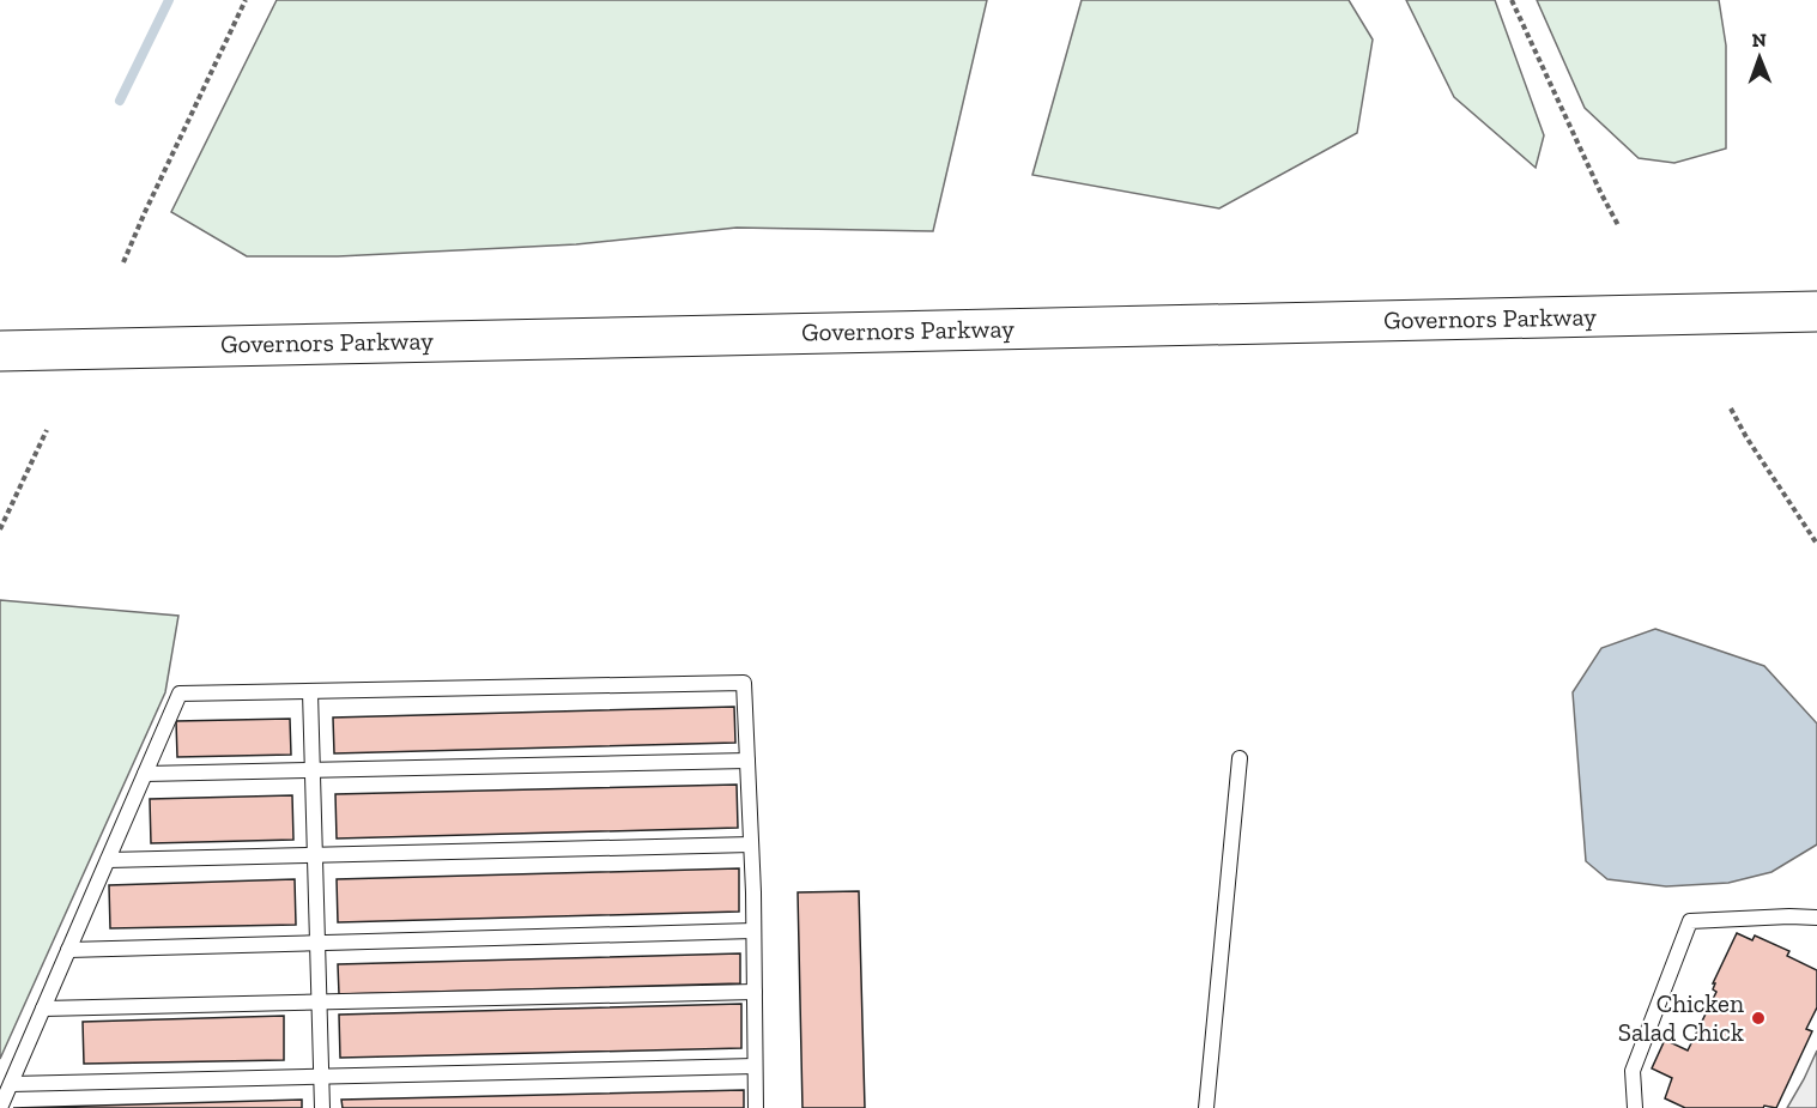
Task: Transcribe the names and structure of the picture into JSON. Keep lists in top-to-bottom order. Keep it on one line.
{"streets":{"main road":["Governors Parkway"]},"places":["Chicken Salad Chick"],"north":"top"}
